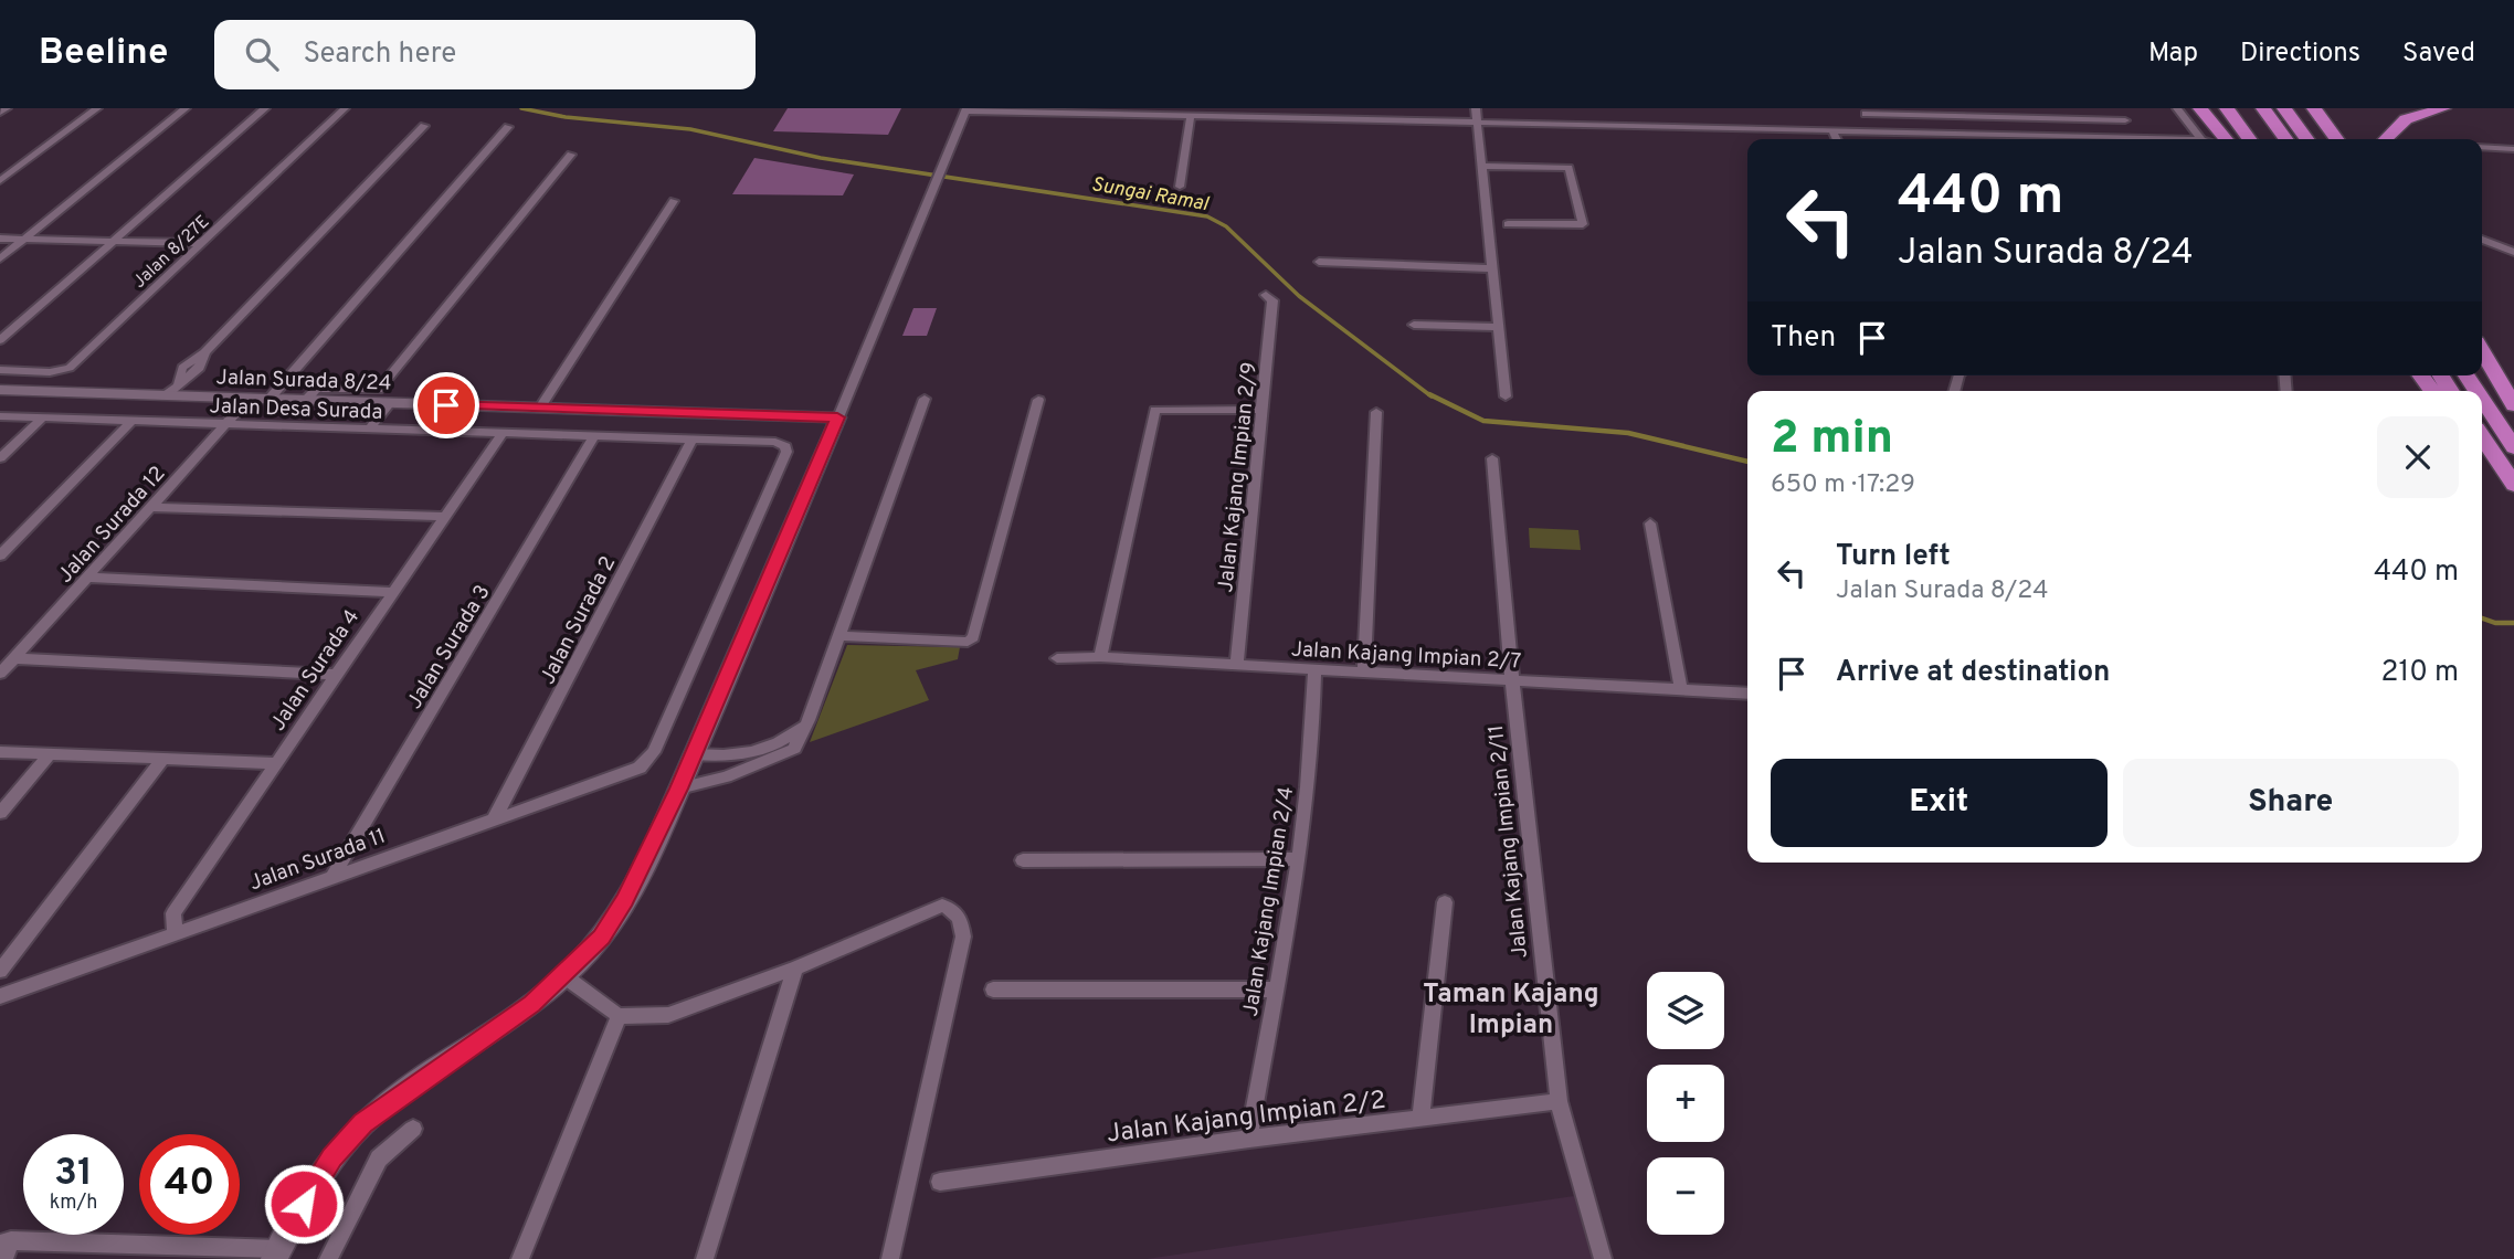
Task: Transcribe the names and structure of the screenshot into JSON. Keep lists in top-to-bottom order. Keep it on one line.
{"streets":{"street":["Jalan 8/27E","Jalan Surada 8/24","Jalan Desa Surada","Jalan Kajang Impian 2/9","Jalan Surada 12","Jalan Surada 2","Jalan Surada 3","Jalan Kajang Impian 2/7","Jalan Surada 4","Jalan Kajang Impian 2/11","Jalan Surada 11","Jalan Kajang Impian 2/4","Jalan Kajang Impian 2/2"]},"crossings":[["Jalan Surada 8/24","Jalan Surada 12"],["Jalan Desa Surada","Jalan Surada 12"],["Jalan Desa Surada","Jalan Surada 2"],["Jalan Desa Surada","Jalan Surada 3"],["Jalan Desa Surada","Jalan Surada 4"],["Jalan Desa Surada","Jalan Surada 11"],["Jalan Kajang Impian 2/9","Jalan Kajang Impian 2/7"],["Jalan Surada 2","Jalan Surada 11"],["Jalan Surada 3","Jalan Surada 11"],["Jalan Kajang Impian 2/7","Jalan Kajang Impian 2/11"],["Jalan Kajang Impian 2/7","Jalan Kajang Impian 2/4"],["Jalan Surada 4","Jalan Surada 11"],["Jalan Kajang Impian 2/11","Jalan Kajang Impian 2/2"],["Jalan Kajang Impian 2/4","Jalan Kajang Impian 2/2"]],"districts":["Taman Kajang Impian"],"water":["Sungai Ramal"],"page":{"header":"Beeline","search":"Search here","nav":["Map","Directions","Saved"],"turn":["440 m","Jalan Surada 8/24"],"then":"Then","heading":["2 min","650 m · 17:29"],"list":[{"name":"Turn left","note":"Jalan Surada 8/24","value":"440 m"},{"name":"Arrive at destination","value":"210 m"}],"buttons":["Exit","Share"],"map_buttons":["+","−"],"speed":"31 km/h","limit":"40"}}
